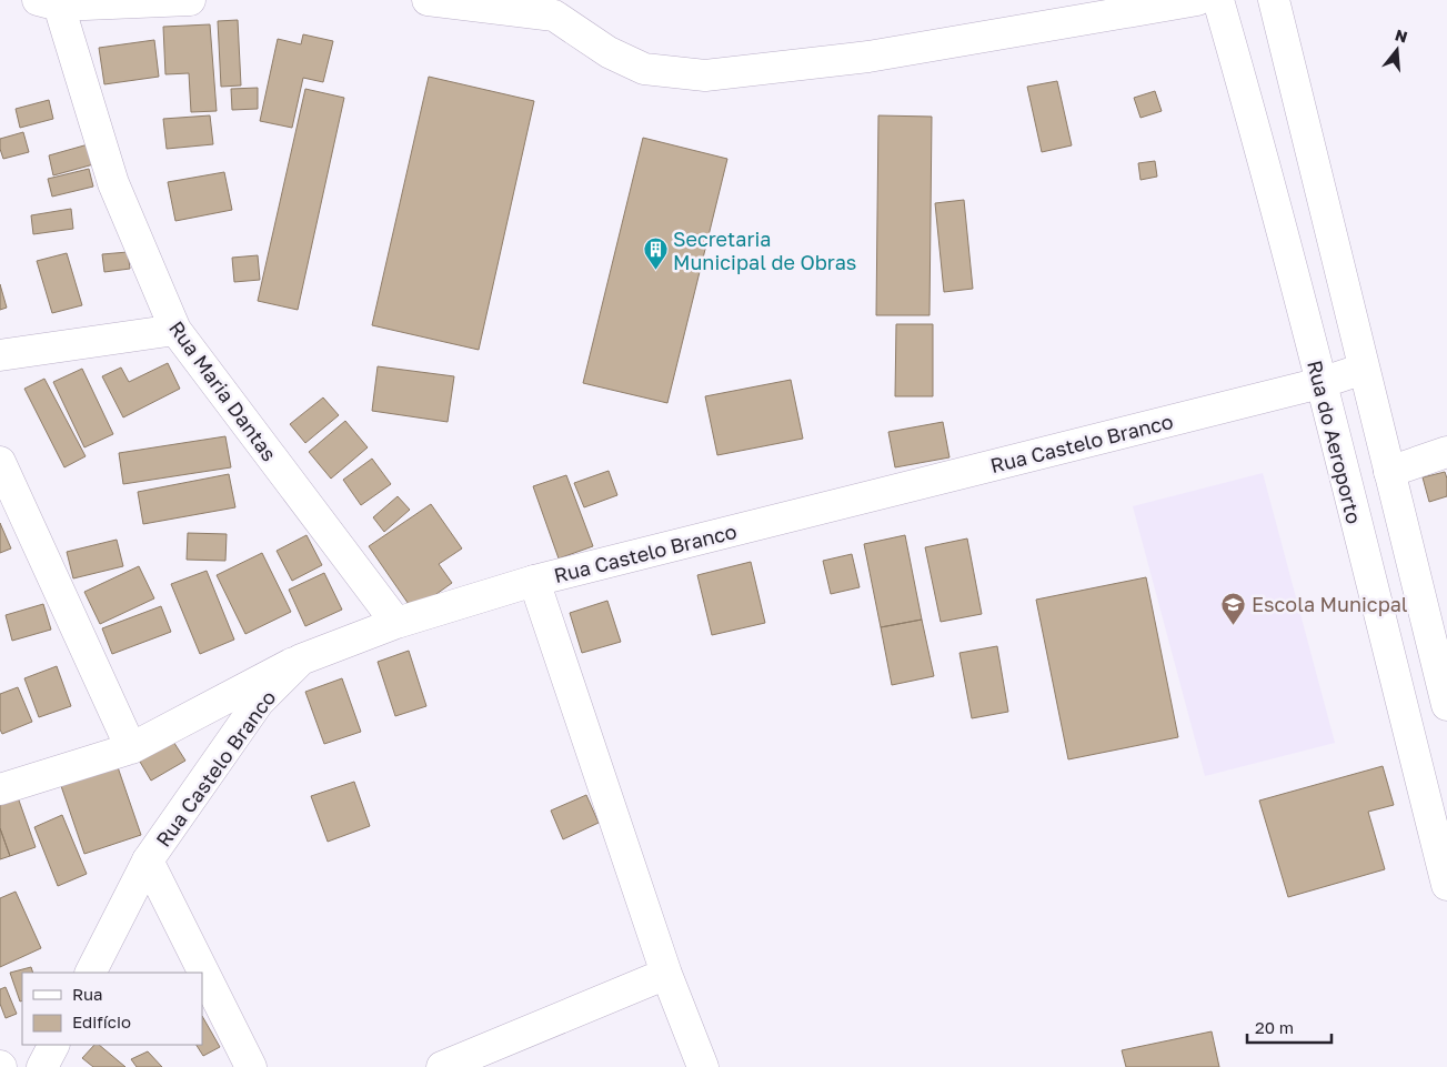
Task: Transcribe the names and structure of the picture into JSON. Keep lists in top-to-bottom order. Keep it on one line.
{"streets":{"street":["Rua Maria Dantas","Rua do Aeroporto","Rua Castelo Branco"]},"crossings":[["Rua Maria Dantas","Rua Castelo Branco"],["Rua do Aeroporto","Rua Castelo Branco"]],"places":{"building":["Secretaria Municipal de Obras"],"school or university":["Escola Municpal"]},"legend":["Rua","Edifício"],"scale_bar":"20 m","north":"top"}
